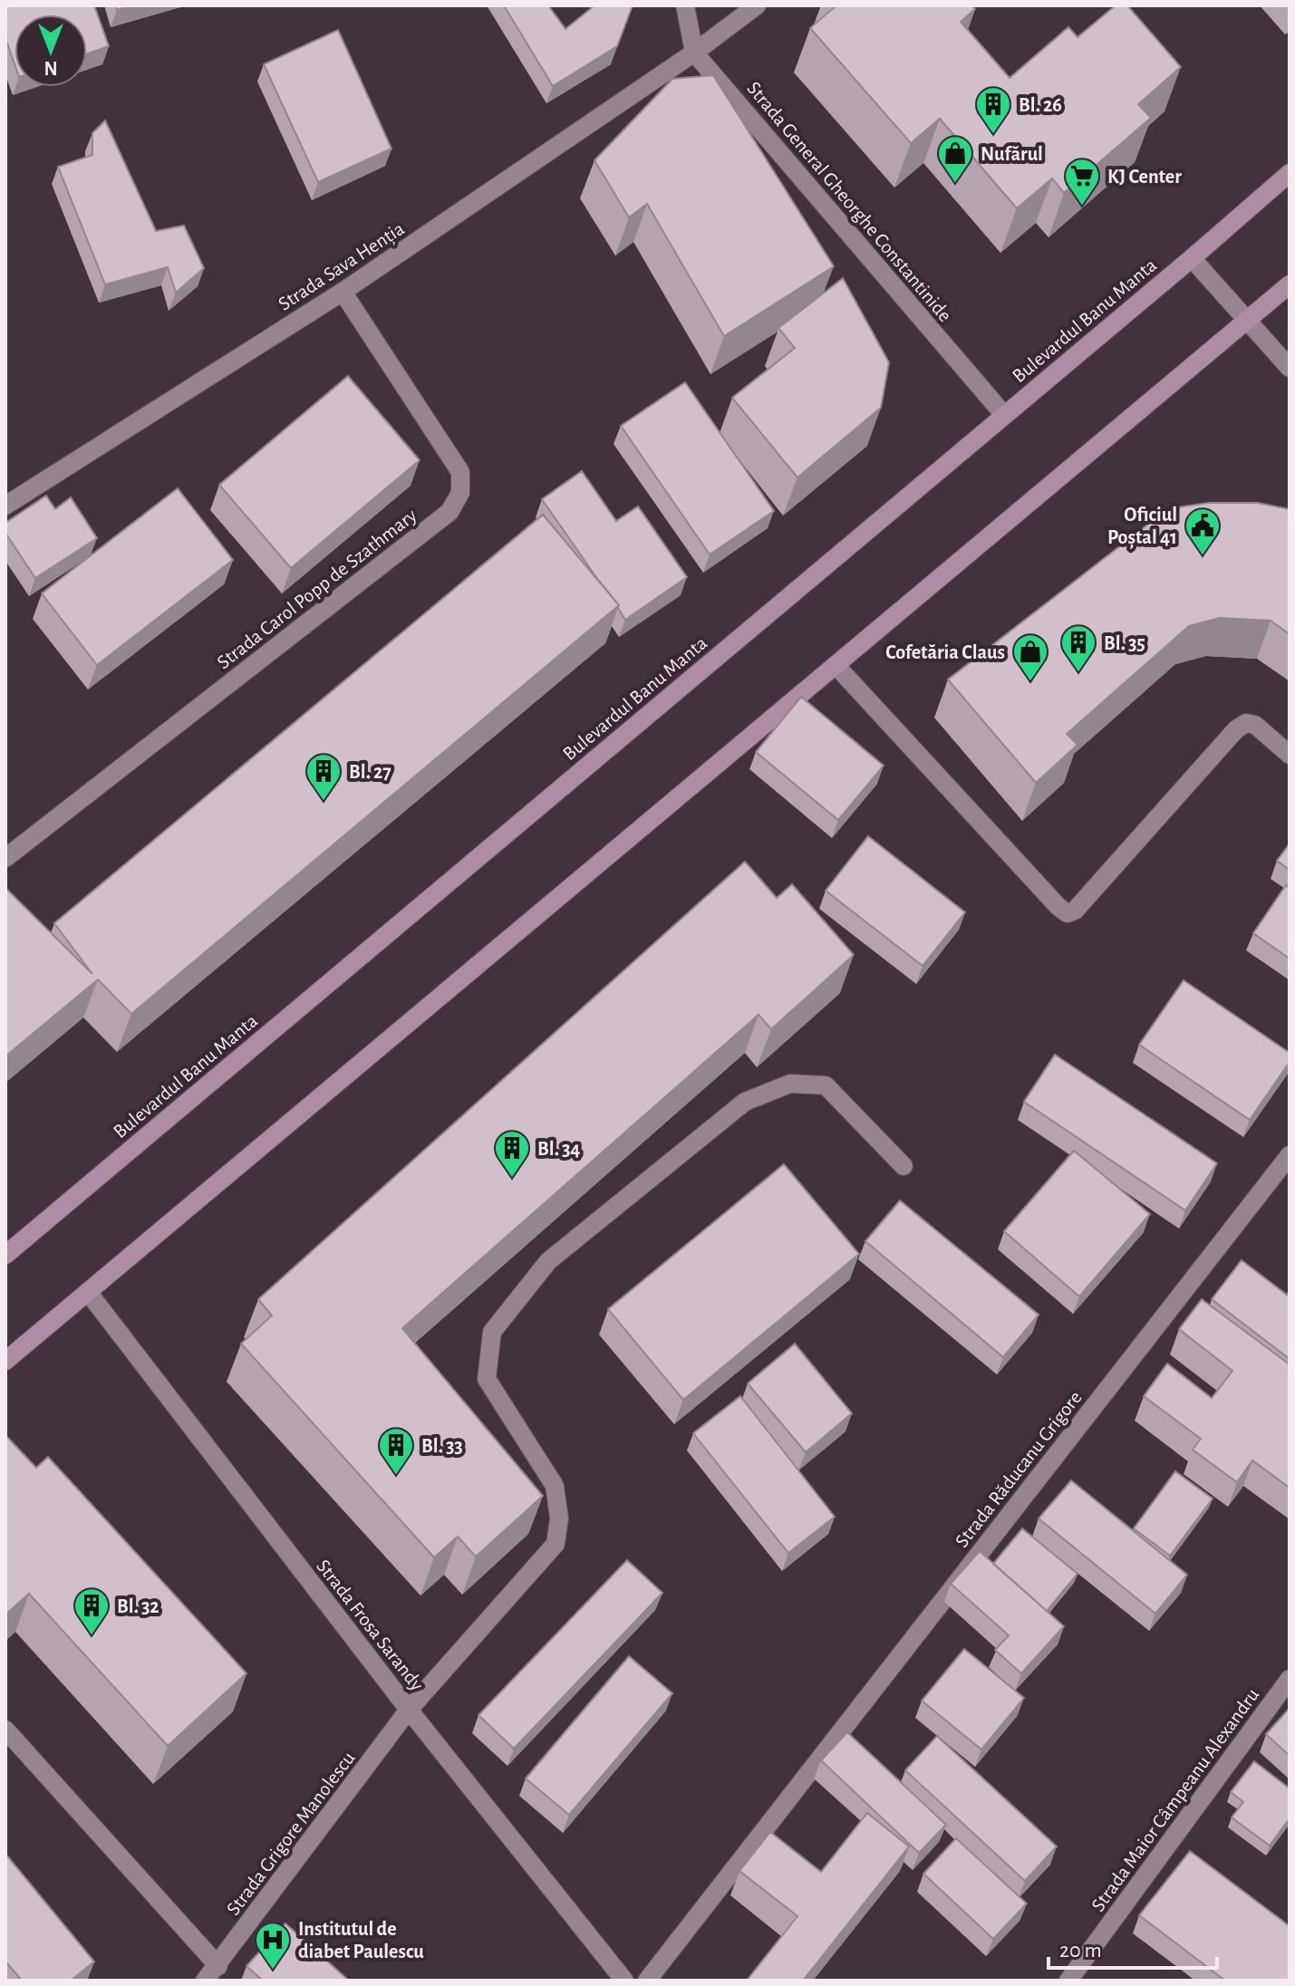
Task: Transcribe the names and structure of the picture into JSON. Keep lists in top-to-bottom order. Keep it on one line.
{"streets":{"street":["Strada General Gheorghe Constantinide","Strada Sava Henția","Bulevardul Banu Manta","Strada Carol Popp de Szathmary","Strada Răducanu Grigore","Strada Frosa Sarandy","Strada Maior Câmpeanu Alexandru","Strada Grigore Manolescu"]},"crossings":[["Strada General Gheorghe Constantinide","Strada Sava Henția"],["Strada General Gheorghe Constantinide","Bulevardul Banu Manta"],["Strada Sava Henția","Strada Carol Popp de Szathmary"],["Strada Frosa Sarandy","Strada Grigore Manolescu"]],"places":{"building":["Bl. 26","Bl. 35","Bl. 27","Bl. 34","Bl. 33","Bl. 32"],"shop":["Nufărul","Cofetăria Claus"],"supermarket":["KJ Center"],"public building":["Oficiul Poștal 41"],"hospital":["Institutul de diabet Paulescu"]},"scale_bar":"20 m","north":"bottom"}
